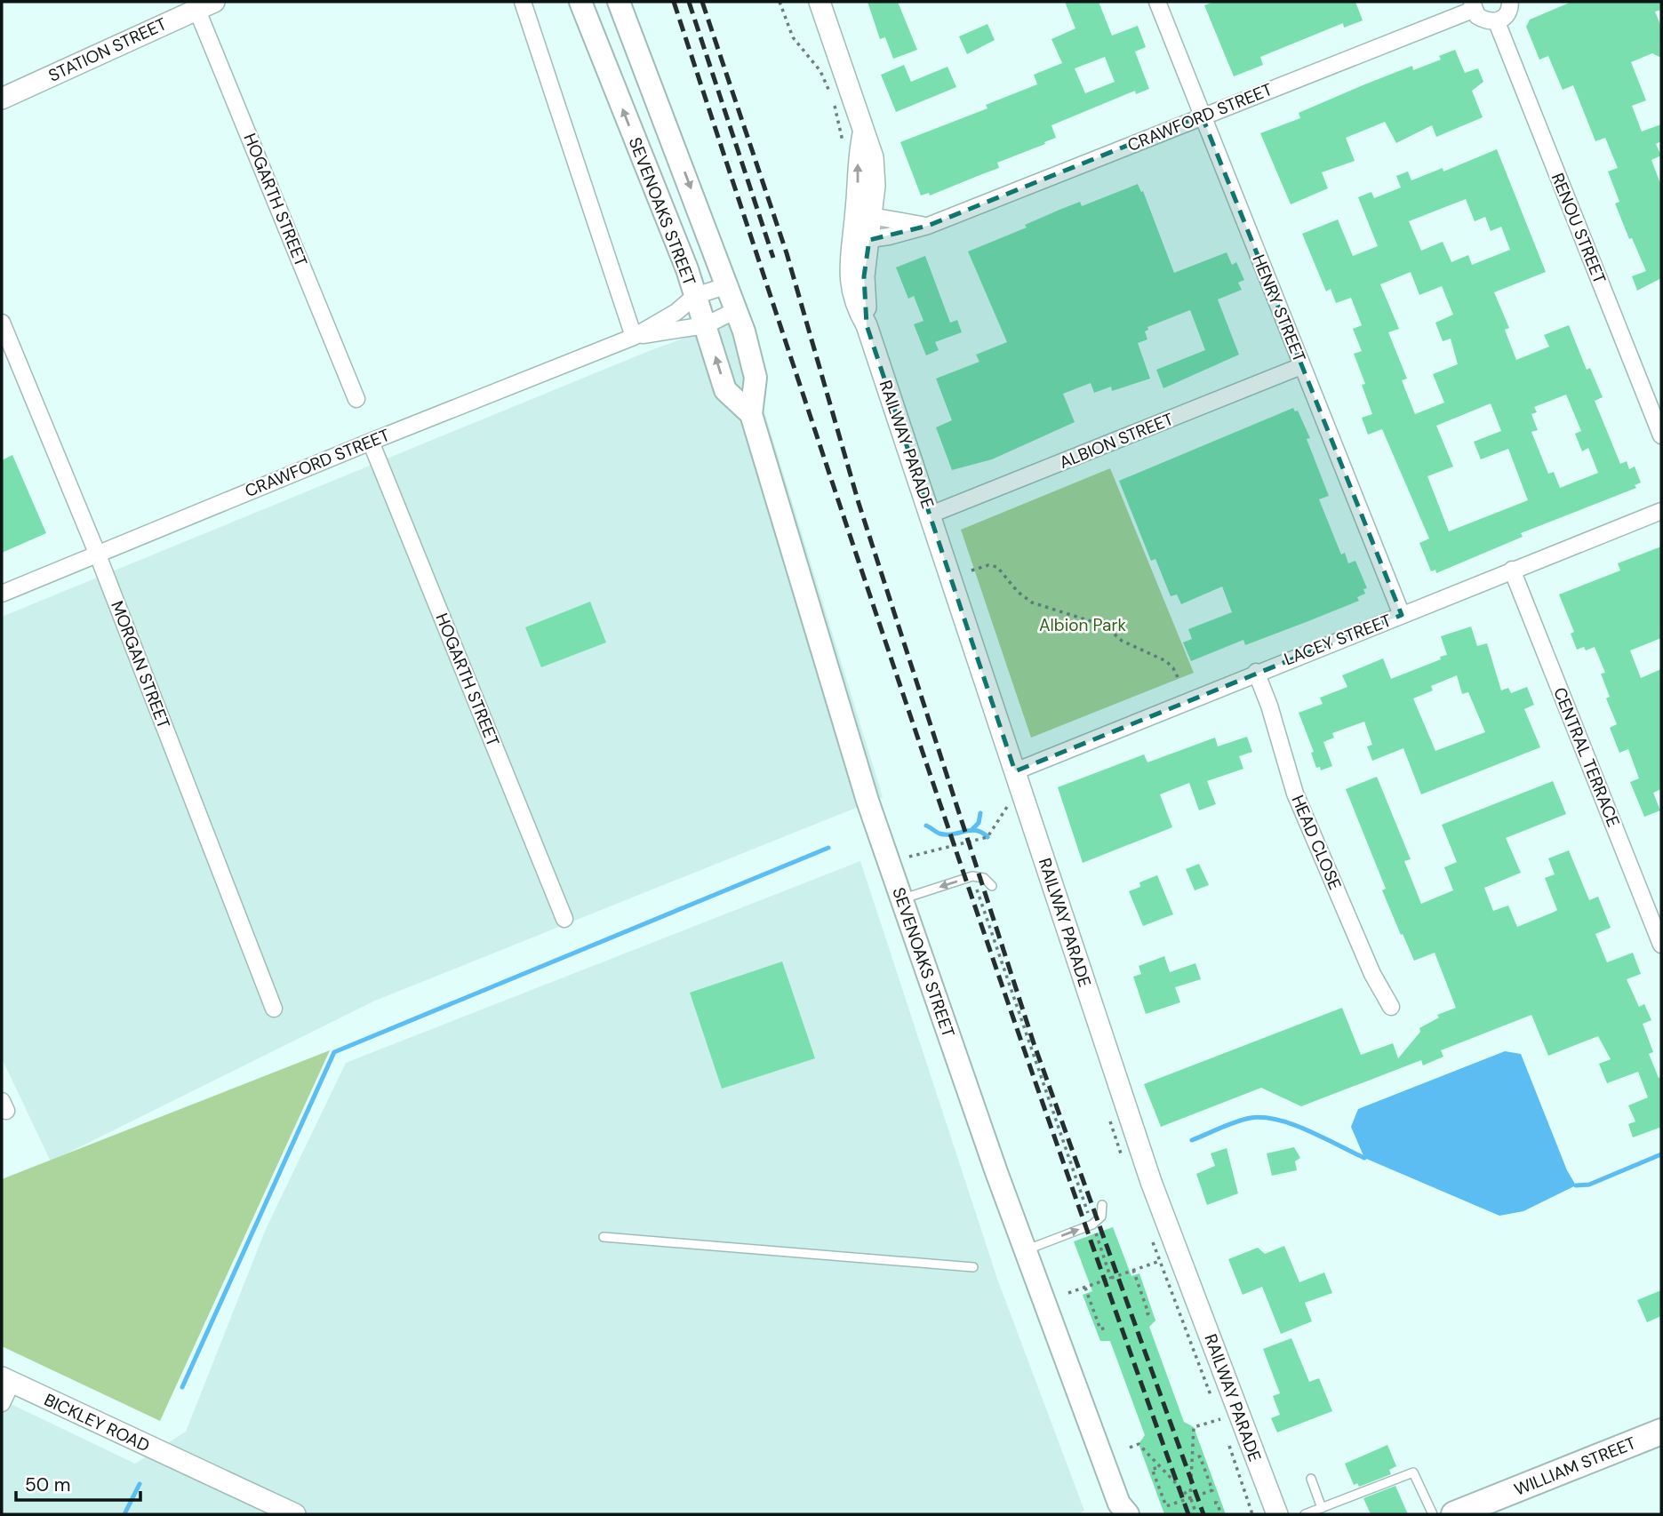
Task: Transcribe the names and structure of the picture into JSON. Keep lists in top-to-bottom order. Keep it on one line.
{"streets":{"main road":["SEVENOAKS STREET","WILLIAM STREET"],"street":["STATION STREET","CRAWFORD STREET","HOGARTH STREET","RENOU STREET","HENRY STREET","ALBION STREET","RAILWAY PARADE","LACEY STREET","MORGAN STREET","CENTRAL TERRACE","HEAD CLOSE","BICKLEY ROAD"]},"crossings":[["STATION STREET","HOGARTH STREET"],["CRAWFORD STREET","HOGARTH STREET"],["CRAWFORD STREET","SEVENOAKS STREET"],["CRAWFORD STREET","HENRY STREET"],["CRAWFORD STREET","RAILWAY PARADE"],["CRAWFORD STREET","MORGAN STREET"],["HENRY STREET","ALBION STREET"],["HENRY STREET","LACEY STREET"],["ALBION STREET","RAILWAY PARADE"],["RAILWAY PARADE","LACEY STREET"],["LACEY STREET","CENTRAL TERRACE"],["LACEY STREET","HEAD CLOSE"]],"parks":["Albion Park"],"scale_bar":"50 m"}
